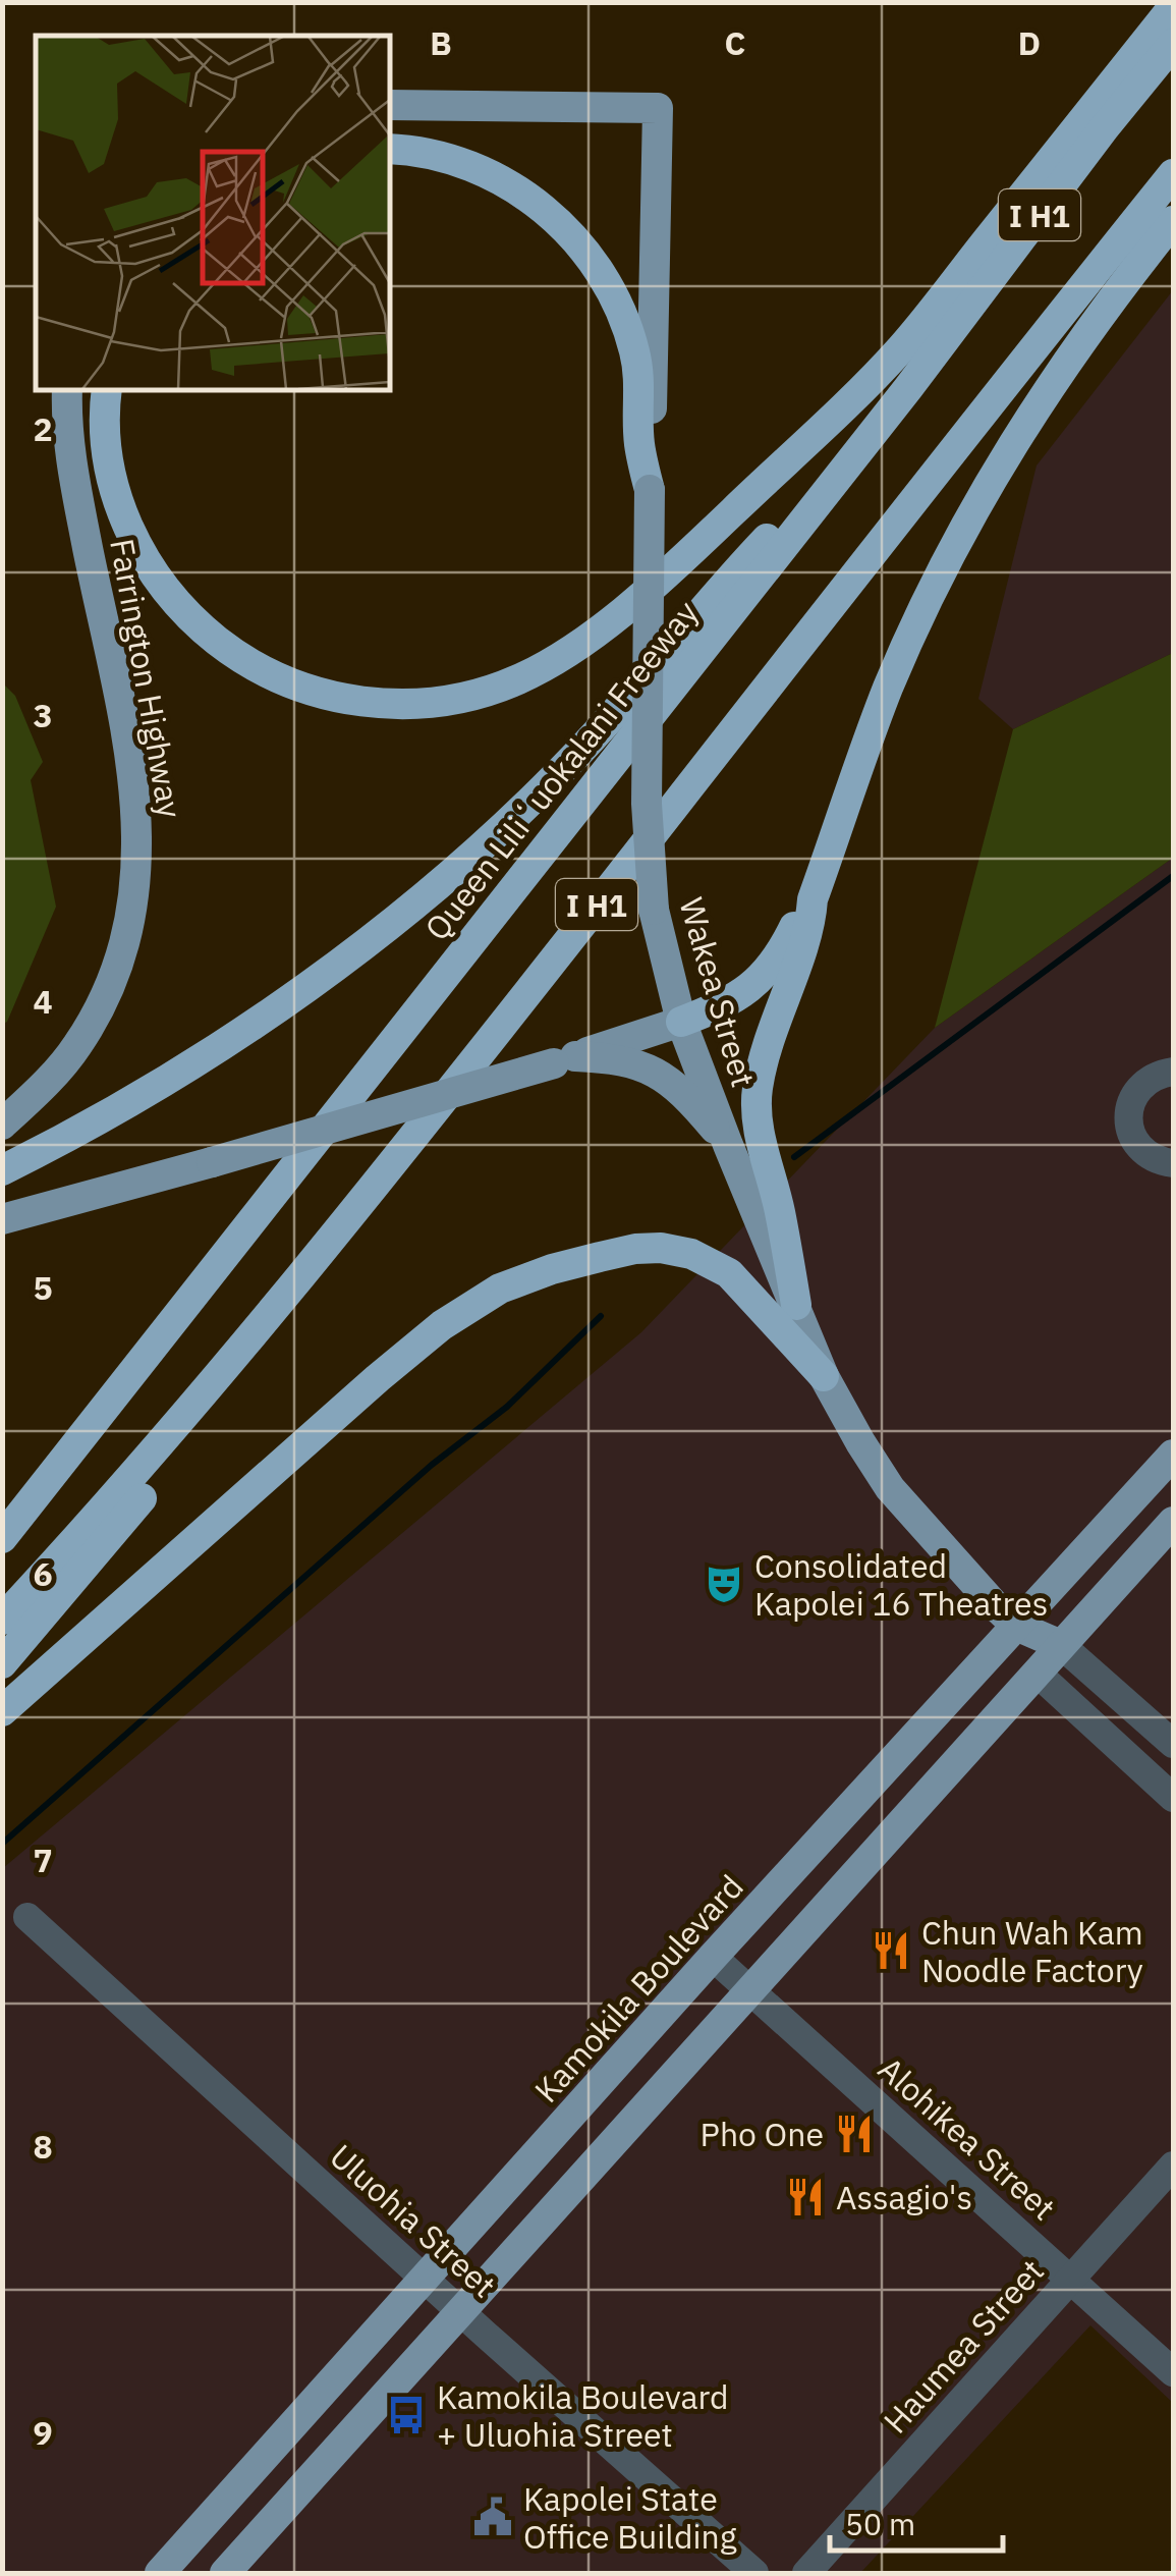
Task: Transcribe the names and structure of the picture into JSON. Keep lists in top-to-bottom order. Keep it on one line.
{"streets":{"highway":["I H1","Queen Liliʻuokalani Freeway"],"main road":["Farrington Highway","Wakea Street","Kamokila Boulevard"],"street":["Alohikea Street","Uluohia Street","Haumea Street"]},"crossings":[["Wakea Street","Kamokila Boulevard"],["Kamokila Boulevard","Alohikea Street"],["Kamokila Boulevard","Uluohia Street"],["Alohikea Street","Haumea Street"]],"places":{"theatre":["Consolidated Kapolei 16 Theatres"],"restaurant":["Chun Wah Kam Noodle Factory","Pho One","Assagio's"],"bus stop":["Kamokila Boulevard + Uluohia Street"],"public building":["Kapolei State Office Building"]},"scale_bar":"50 m","grid":{"columns":["B","C","D"],"rows":["2","3","4","5","6","7","8","9"]}}
